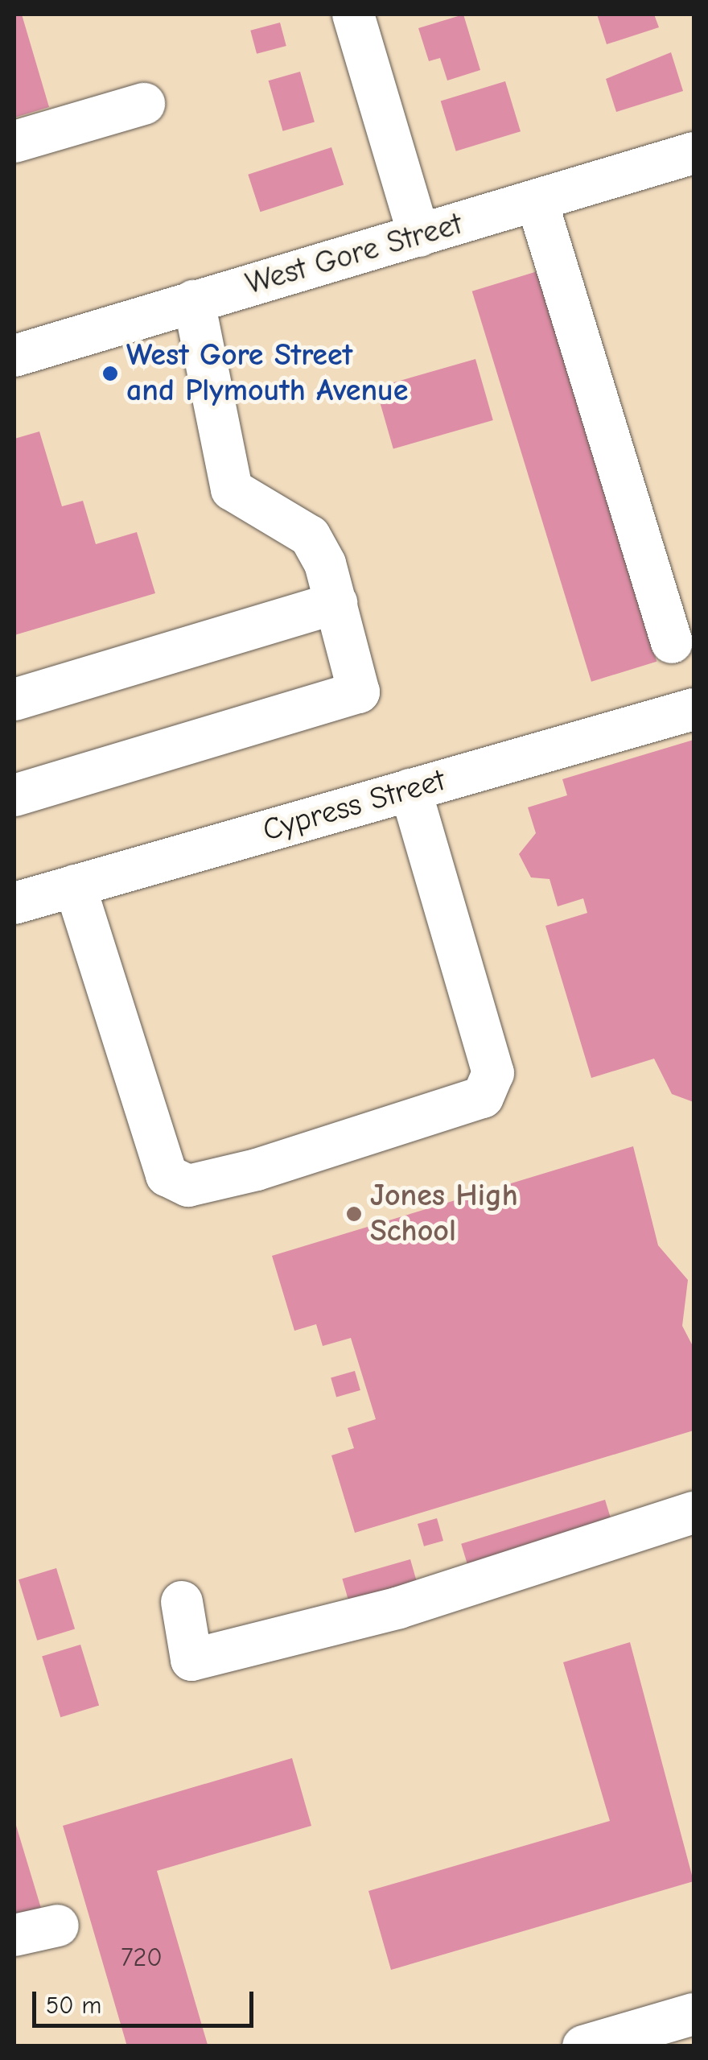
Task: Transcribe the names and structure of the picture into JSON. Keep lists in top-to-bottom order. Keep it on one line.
{"streets":{"street":["West Gore Street","Cypress Street"]},"places":["West Gore Street and Plymouth Avenue","Jones High School"],"house_numbers":["720"],"scale_bar":"50 m"}
